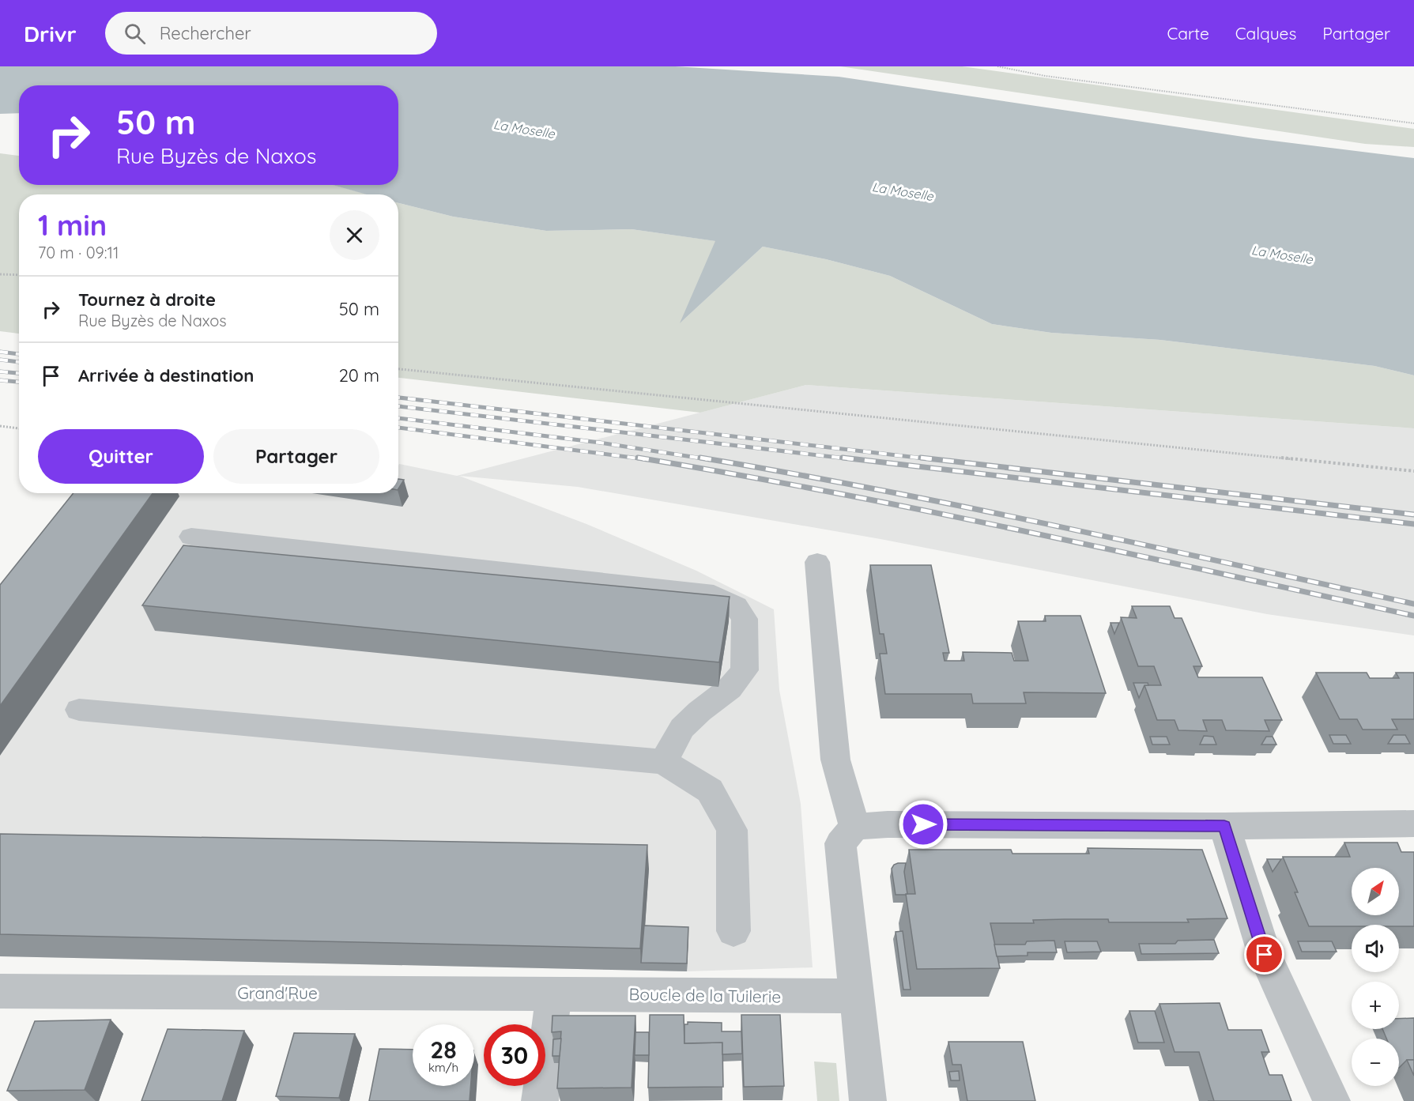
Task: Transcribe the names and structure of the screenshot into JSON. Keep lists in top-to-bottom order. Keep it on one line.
{"streets":{"street":["Grand'Rue","Boucle de la Tuilerie"]},"crossings":[["Grand'Rue","Boucle de la Tuilerie"]],"water":["La Moselle"],"north":"top right","page":{"header":"Drivr","search":"Rechercher","nav":["Carte","Calques","Partager"],"turn":["50 m","Rue Byzès de Naxos"],"heading":["1 min","70 m · 09:11"],"list":[{"name":"Tournez à droite","note":"Rue Byzès de Naxos","value":"50 m"},{"name":"Arrivée à destination","value":"20 m"}],"buttons":["Quitter","Partager"],"map_buttons":["+","−"],"speed":"28 km/h","limit":"30"}}
